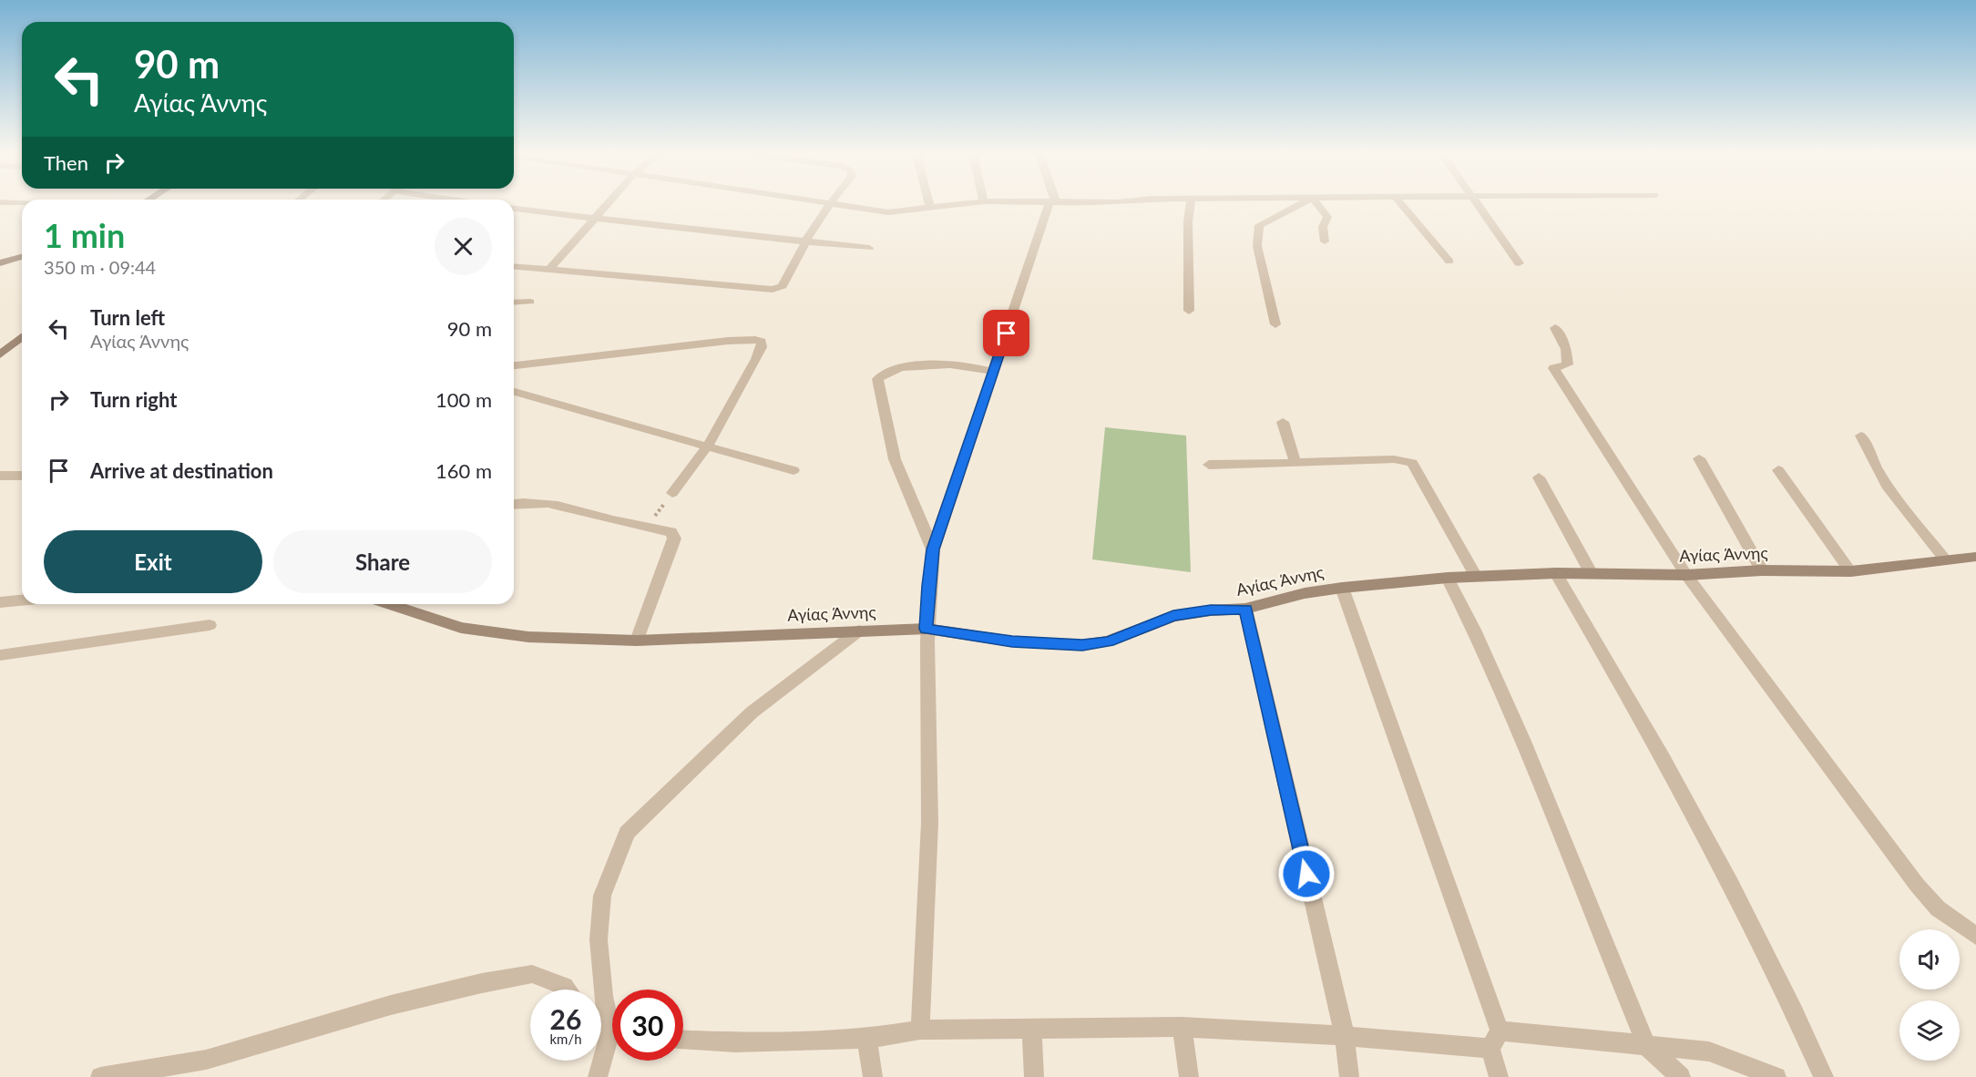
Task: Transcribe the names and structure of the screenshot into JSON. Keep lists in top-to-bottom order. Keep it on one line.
{"streets":{"street":["Αγίας Άννης"]},"page":{"turn":["90 m","Αγίας Άννης"],"then":"Then","heading":["1 min","350 m · 09:44"],"list":[{"name":"Turn left","note":"Αγίας Άννης","value":"90 m"},{"name":"Turn right","value":"100 m"},{"name":"Arrive at destination","value":"160 m"}],"buttons":["Exit","Share"],"speed":"26 km/h","limit":"30"}}
